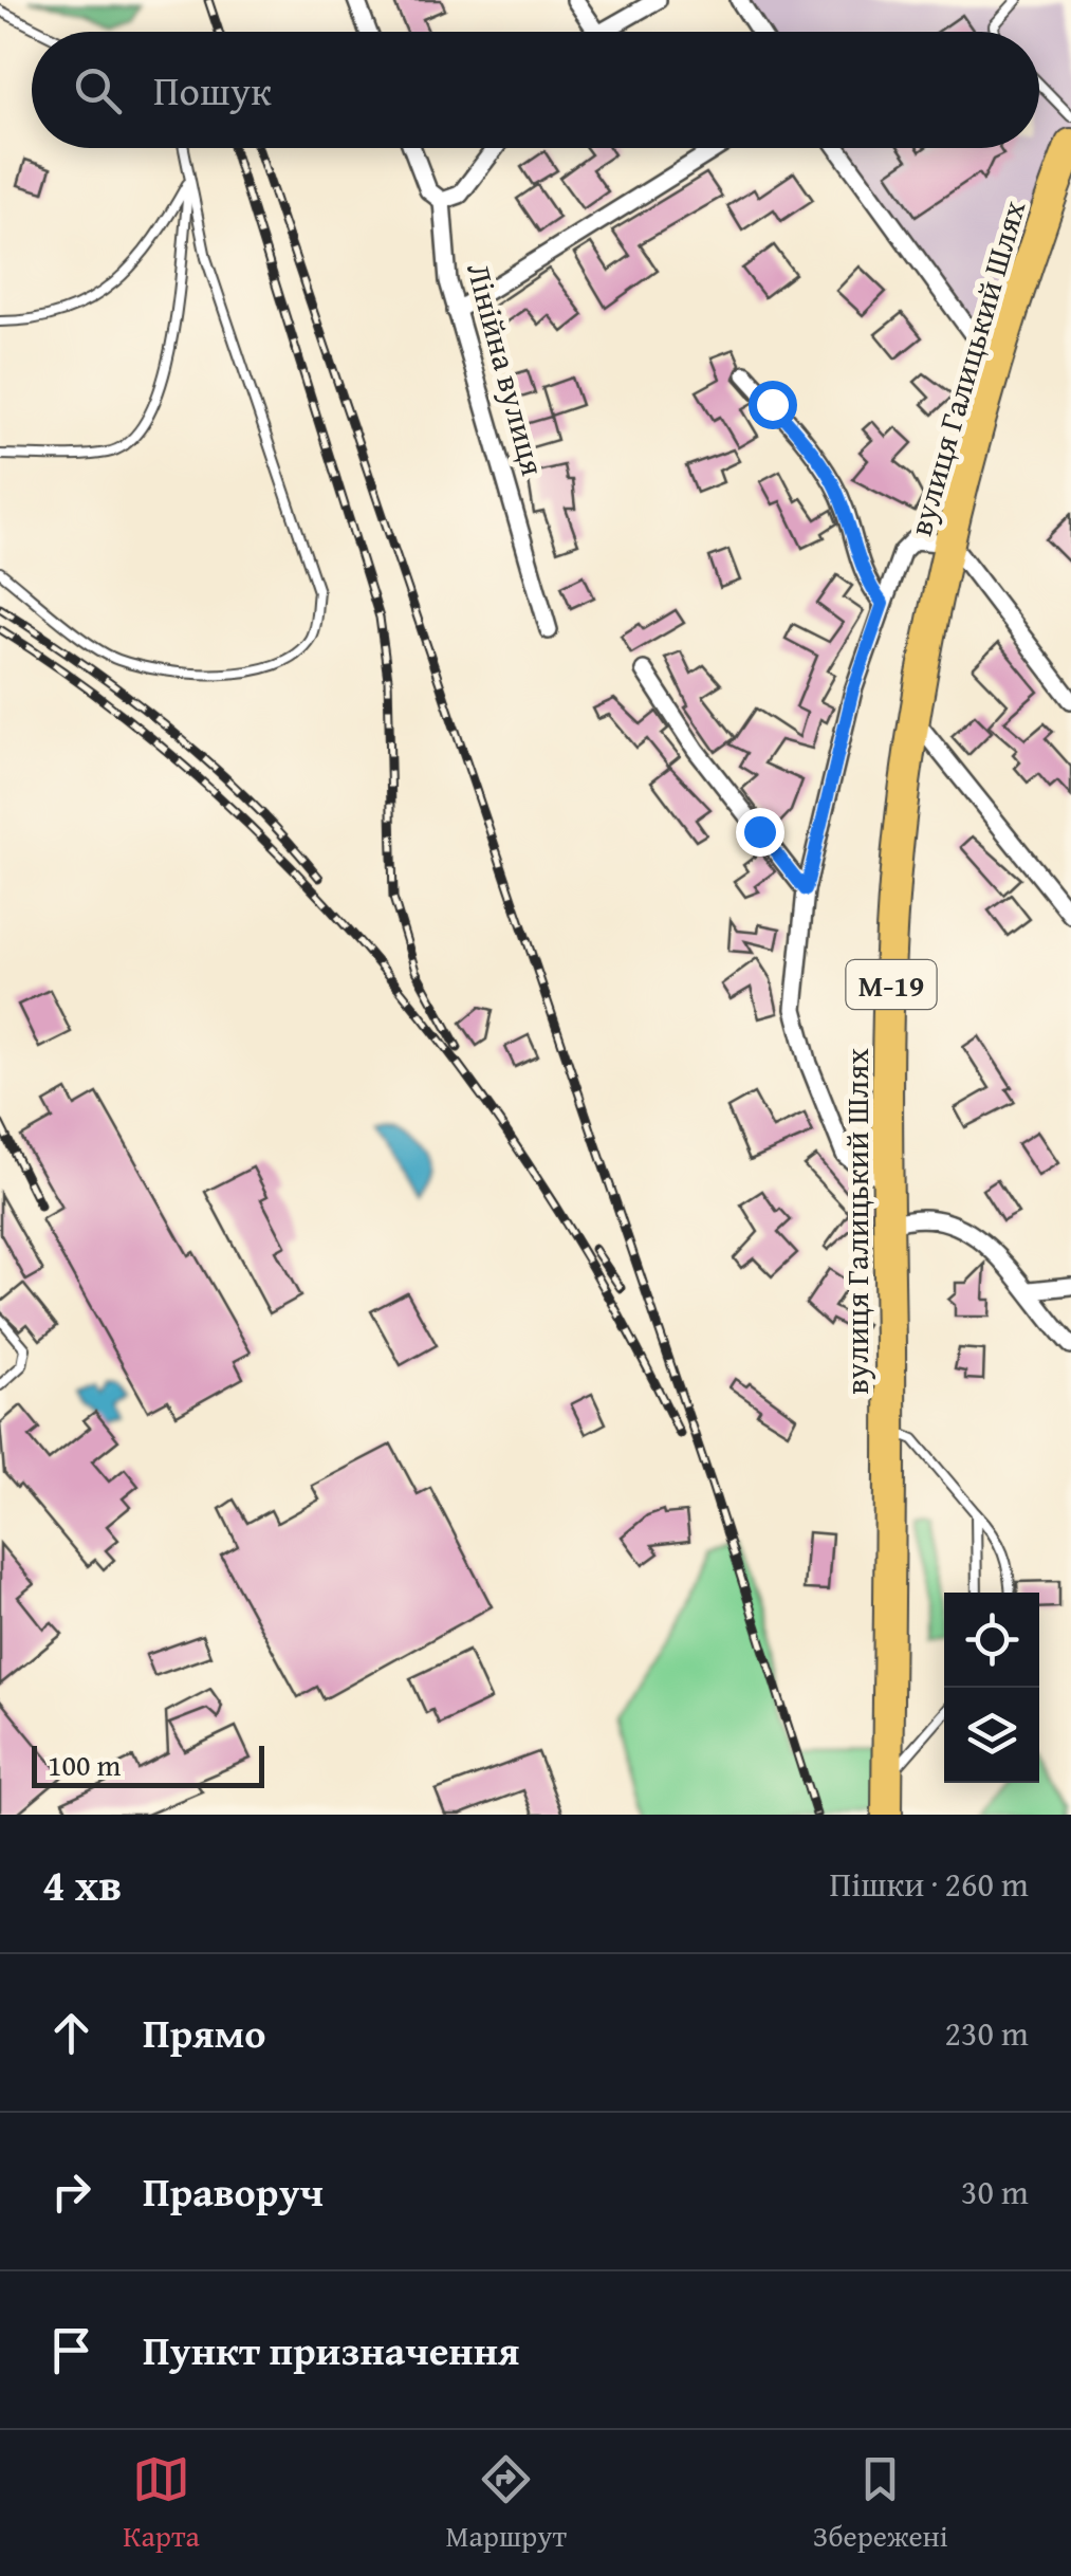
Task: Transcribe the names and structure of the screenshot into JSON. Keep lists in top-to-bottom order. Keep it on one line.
{"streets":{"highway":["вулиця Галицький Шлях","М-19"],"street":["Лінійна вулиця"]},"scale_bar":"100 m","page":{"search":"Пошук","scale":"100 m","heading":["4 хв","Пішки · 260 m"],"list":[["Прямо","230 m"],["Праворуч","30 m"],"Пункт призначення"],"nav":["Карта","Маршрут","Збережені"]}}
